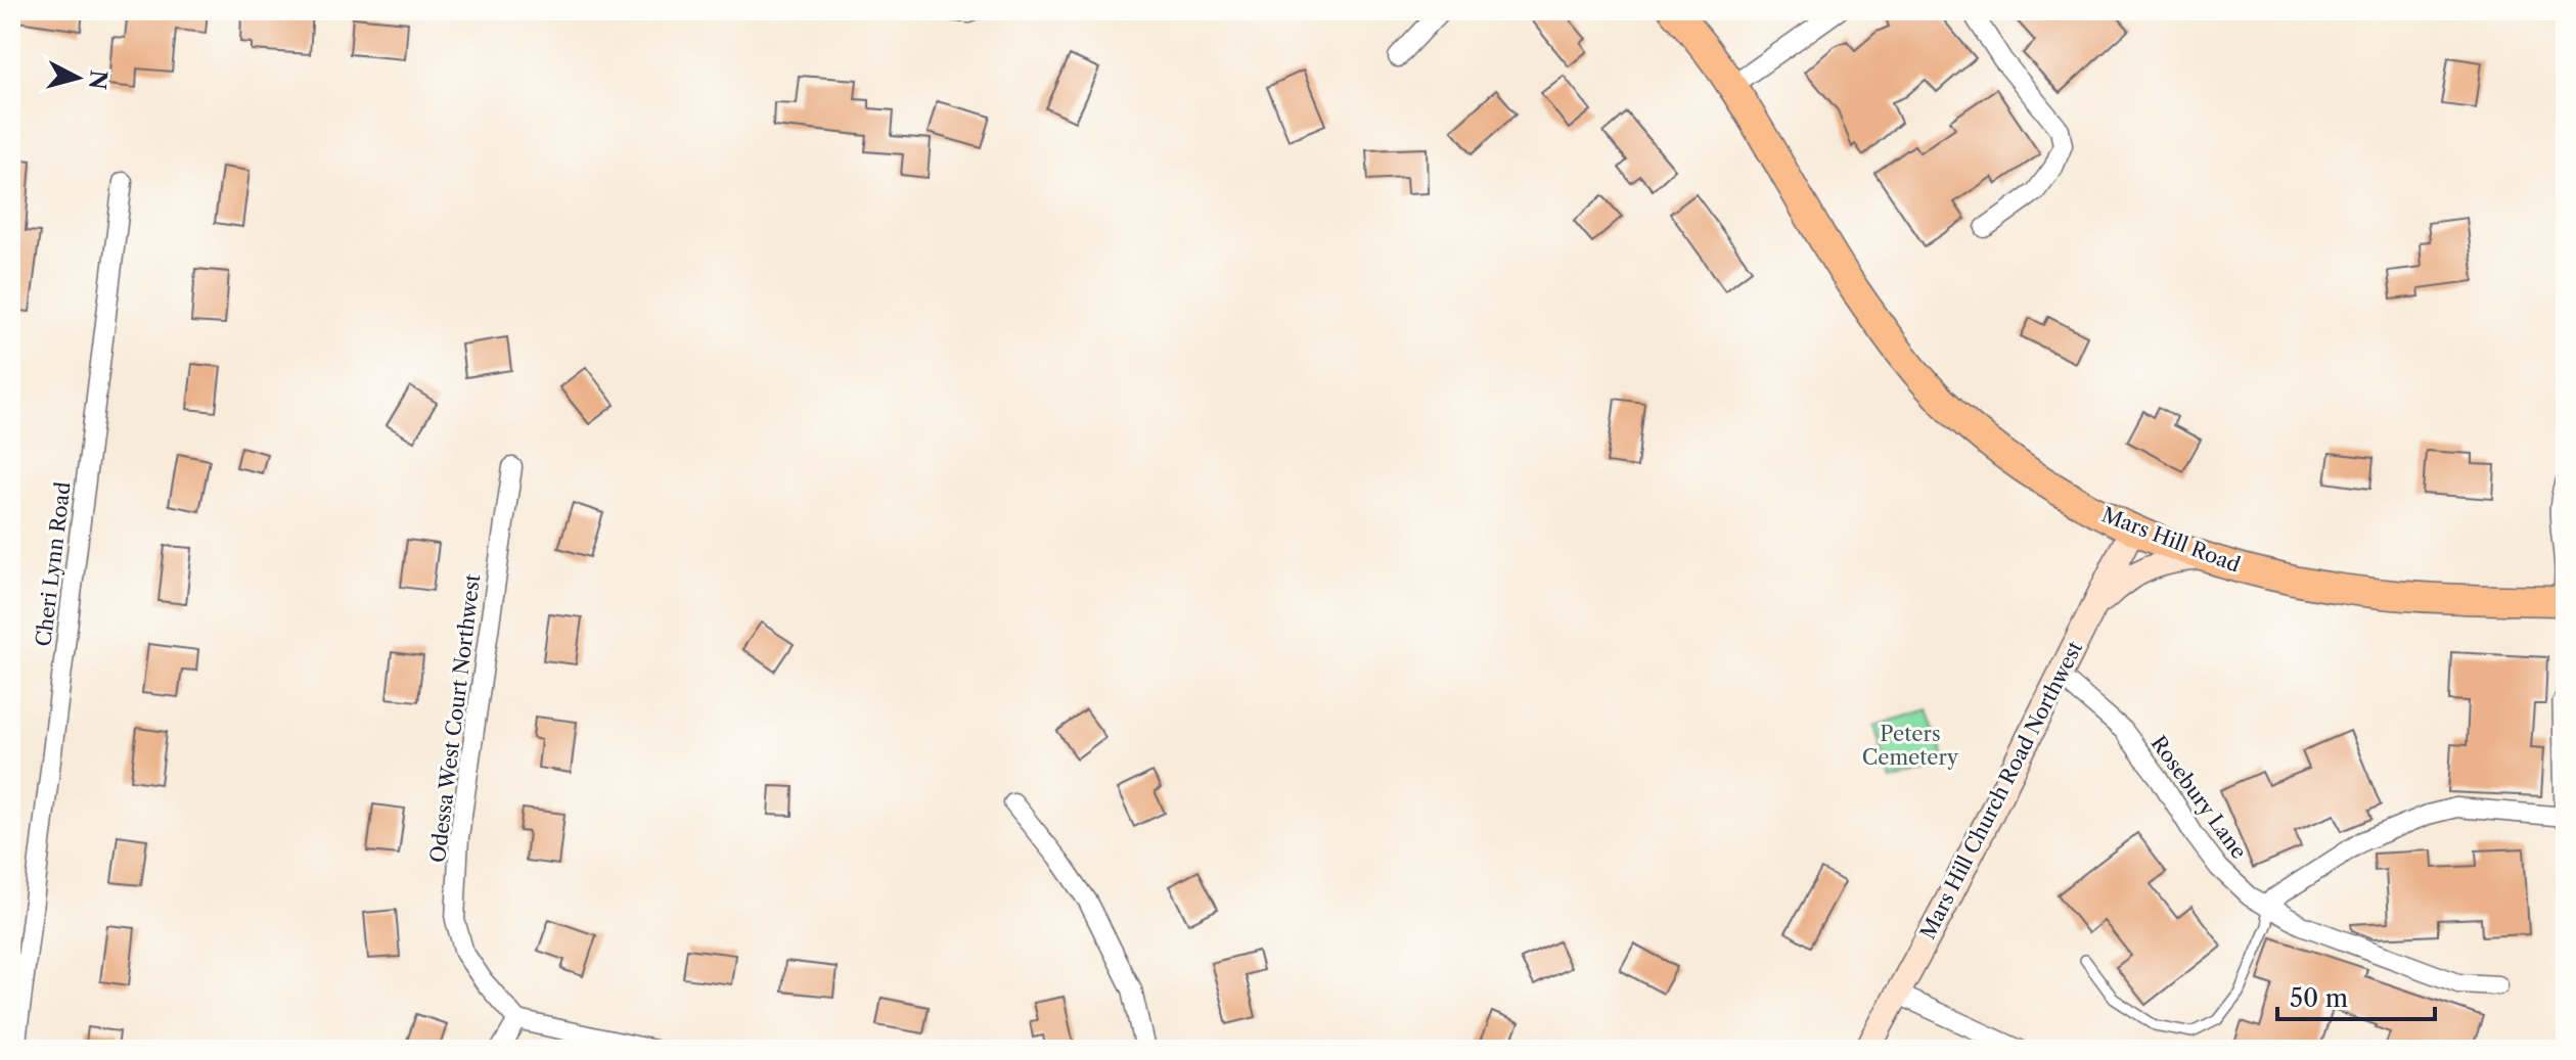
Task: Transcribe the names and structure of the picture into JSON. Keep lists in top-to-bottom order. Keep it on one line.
{"streets":{"main road":["Mars Hill Road"],"street":["Cheri Lynn Road","Odessa West Court Northwest","Mars Hill Church Road Northwest","Rosebury Lane"]},"crossings":[["Mars Hill Road","Mars Hill Church Road Northwest"],["Mars Hill Church Road Northwest","Rosebury Lane"]],"parks":["Peters Cemetery"],"scale_bar":"50 m","north":"right"}
